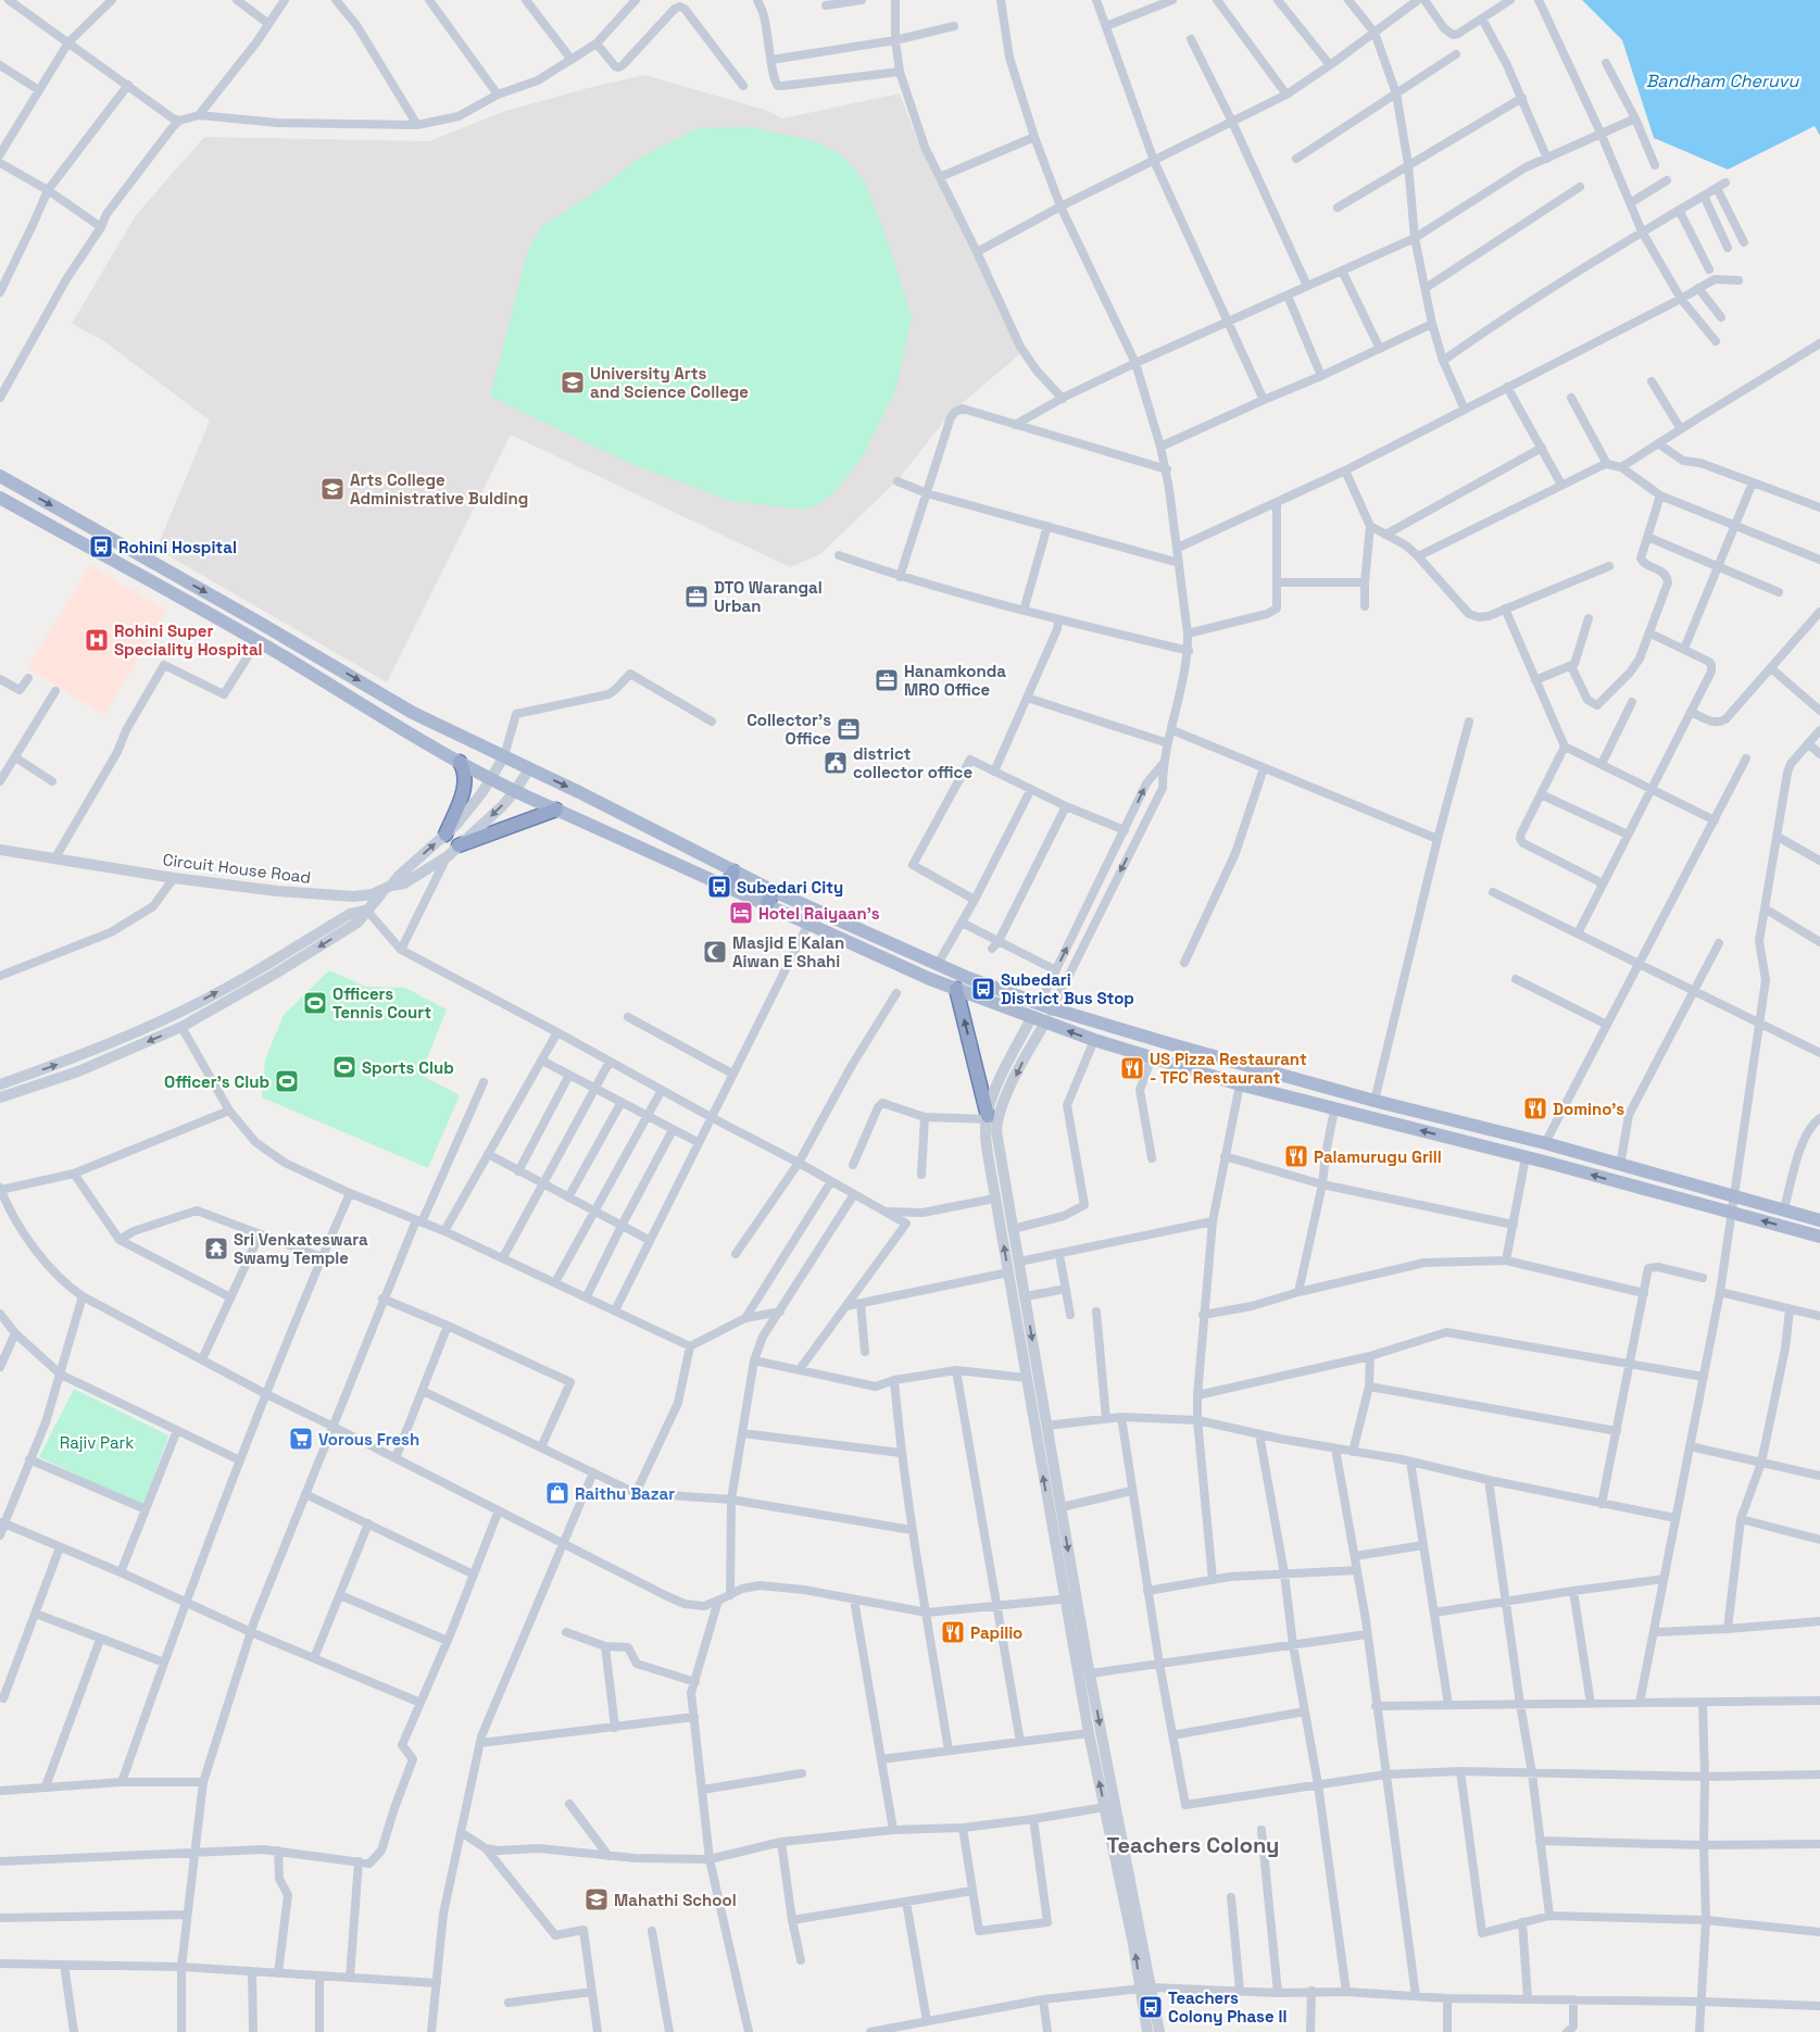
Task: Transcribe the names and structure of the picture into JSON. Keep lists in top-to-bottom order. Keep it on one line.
{"streets":{"street":["Circuit House Road"]},"districts":["Teachers Colony"],"water":["Bandham Cheruvu"],"parks":["Rajiv Park"],"places":{"school or university":["University Arts and Science College","Arts College Administrative Bulding","Mahathi School"],"bus stop":["Rohini Hospital","Subedari City","Subedari District Bus Stop","Teachers Colony Phase II"],"office":["DTO Warangal Urban","Hanamkonda MRO Office","Collector's Office"],"hospital":["Rohini Super Speciality Hospital"],"public building":["district collector office"],"hotel":["Hotel Raiyaan's"],"mosque":["Masjid E Kalan Aiwan E Shahi"],"sports":["Officers Tennis Court","Sports Club","Officer's Club"],"restaurant":["US Pizza Restaurant - TFC Restaurant","Domino's","Palamurugu Grill","Papilio"],"temple":["Sri Venkateswara Swamy Temple"],"supermarket":["Vorous Fresh"],"shop":["Raithu Bazar"]}}
